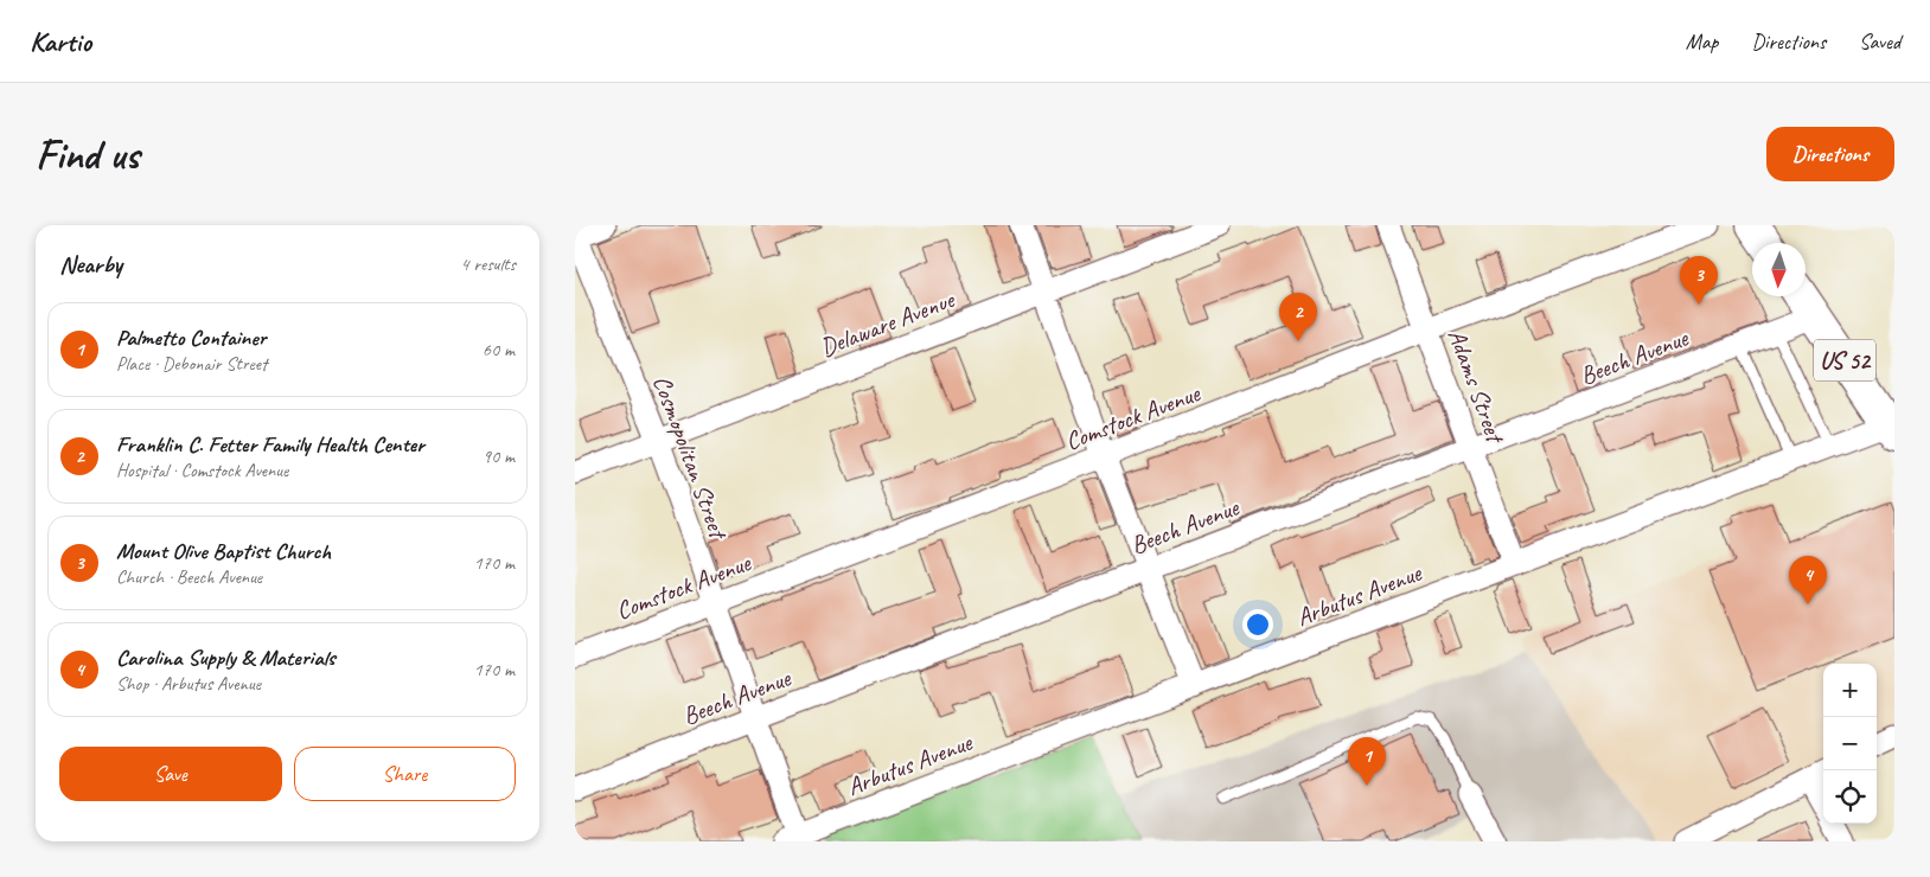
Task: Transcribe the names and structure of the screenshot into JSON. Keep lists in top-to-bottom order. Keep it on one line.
{"streets":{"main road":["US 52"],"street":["Delaware Avenue","Beech Avenue","Adams Street","Comstock Avenue","Cosmopolitan Street","Arbutus Avenue"]},"crossings":[["Delaware Avenue","Cosmopolitan Street"],["Beech Avenue","US 52"],["Beech Avenue","Adams Street"],["Beech Avenue","Cosmopolitan Street"],["US 52","Arbutus Avenue"],["Adams Street","Comstock Avenue"],["Adams Street","Arbutus Avenue"],["Comstock Avenue","Cosmopolitan Street"],["Cosmopolitan Street","Arbutus Avenue"]],"north":"bottom","page":{"header":"Kartio","nav":["Map","Directions","Saved"],"buttons":["Directions",["Save","Share"]],"title":"Find us","heading":["Nearby","4 results"],"pins":["3","2","4","1"],"list":[{"mark":"1","name":"Palmetto Container","note":"Place · Debonair Street","value":"60 m"},{"mark":"2","name":"Franklin C. Fetter Family Health Center","note":"Hospital · Comstock Avenue","value":"90 m"},{"mark":"3","name":"Mount Olive Baptist Church","note":"Church · Beech Avenue","value":"170 m"},{"mark":"4","name":"Carolina Supply & Materials","note":"Shop · Arbutus Avenue","value":"170 m"}],"map_buttons":["+","−"]}}
